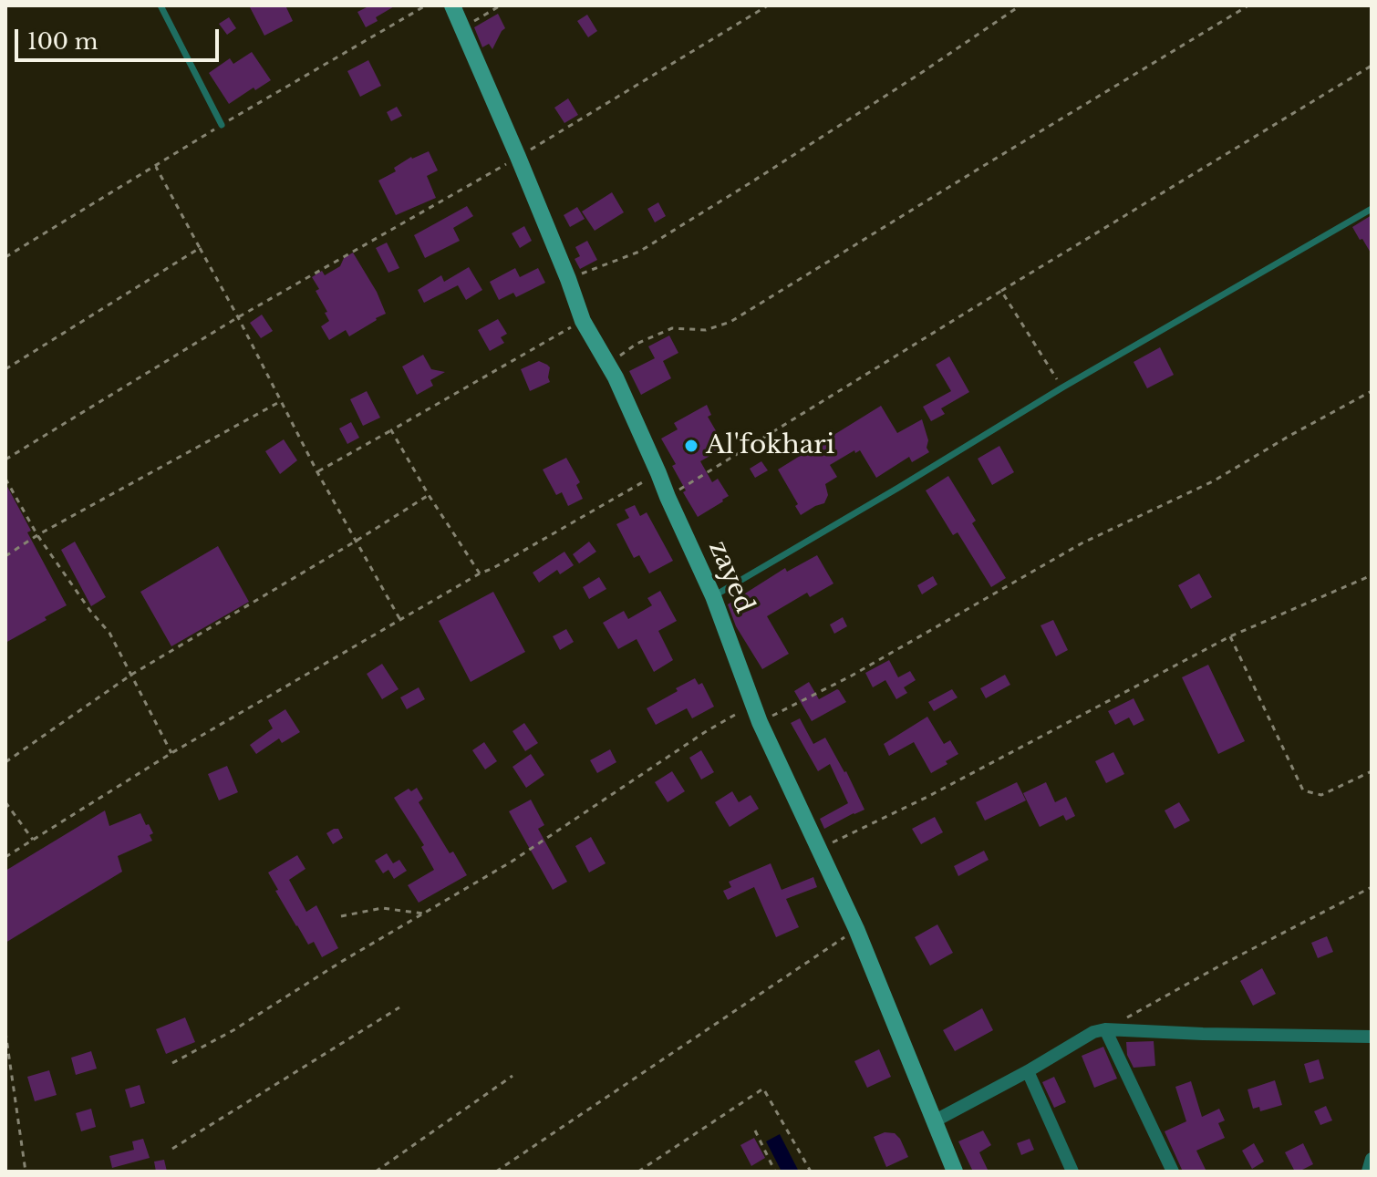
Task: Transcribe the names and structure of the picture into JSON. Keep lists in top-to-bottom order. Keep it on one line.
{"streets":{"street":["zayed"]},"places":["Al'fokhari"],"scale_bar":"100 m"}
